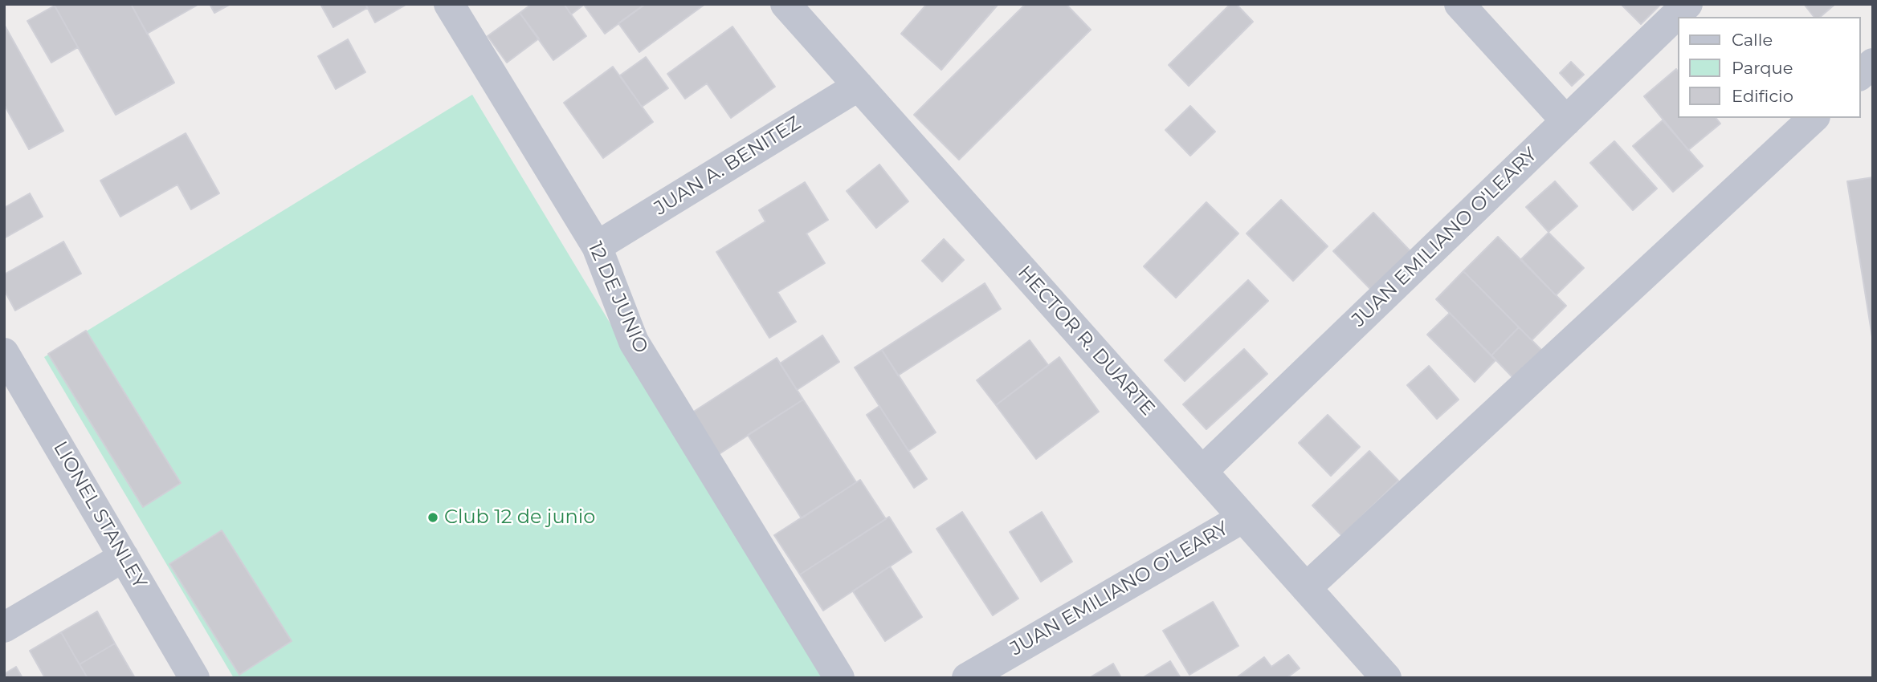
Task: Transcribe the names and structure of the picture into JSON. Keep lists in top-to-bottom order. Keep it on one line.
{"streets":{"street":["JUAN A. BENITEZ","JUAN EMILIANO O'LEARY","12 DE JUNIO","HECTOR R. DUARTE","LIONEL STANLEY"]},"crossings":[["JUAN A. BENITEZ","12 DE JUNIO"],["JUAN A. BENITEZ","HECTOR R. DUARTE"],["JUAN EMILIANO O'LEARY","HECTOR R. DUARTE"]],"places":["Club 12 de junio"],"legend":["Calle","Parque","Edificio"]}
